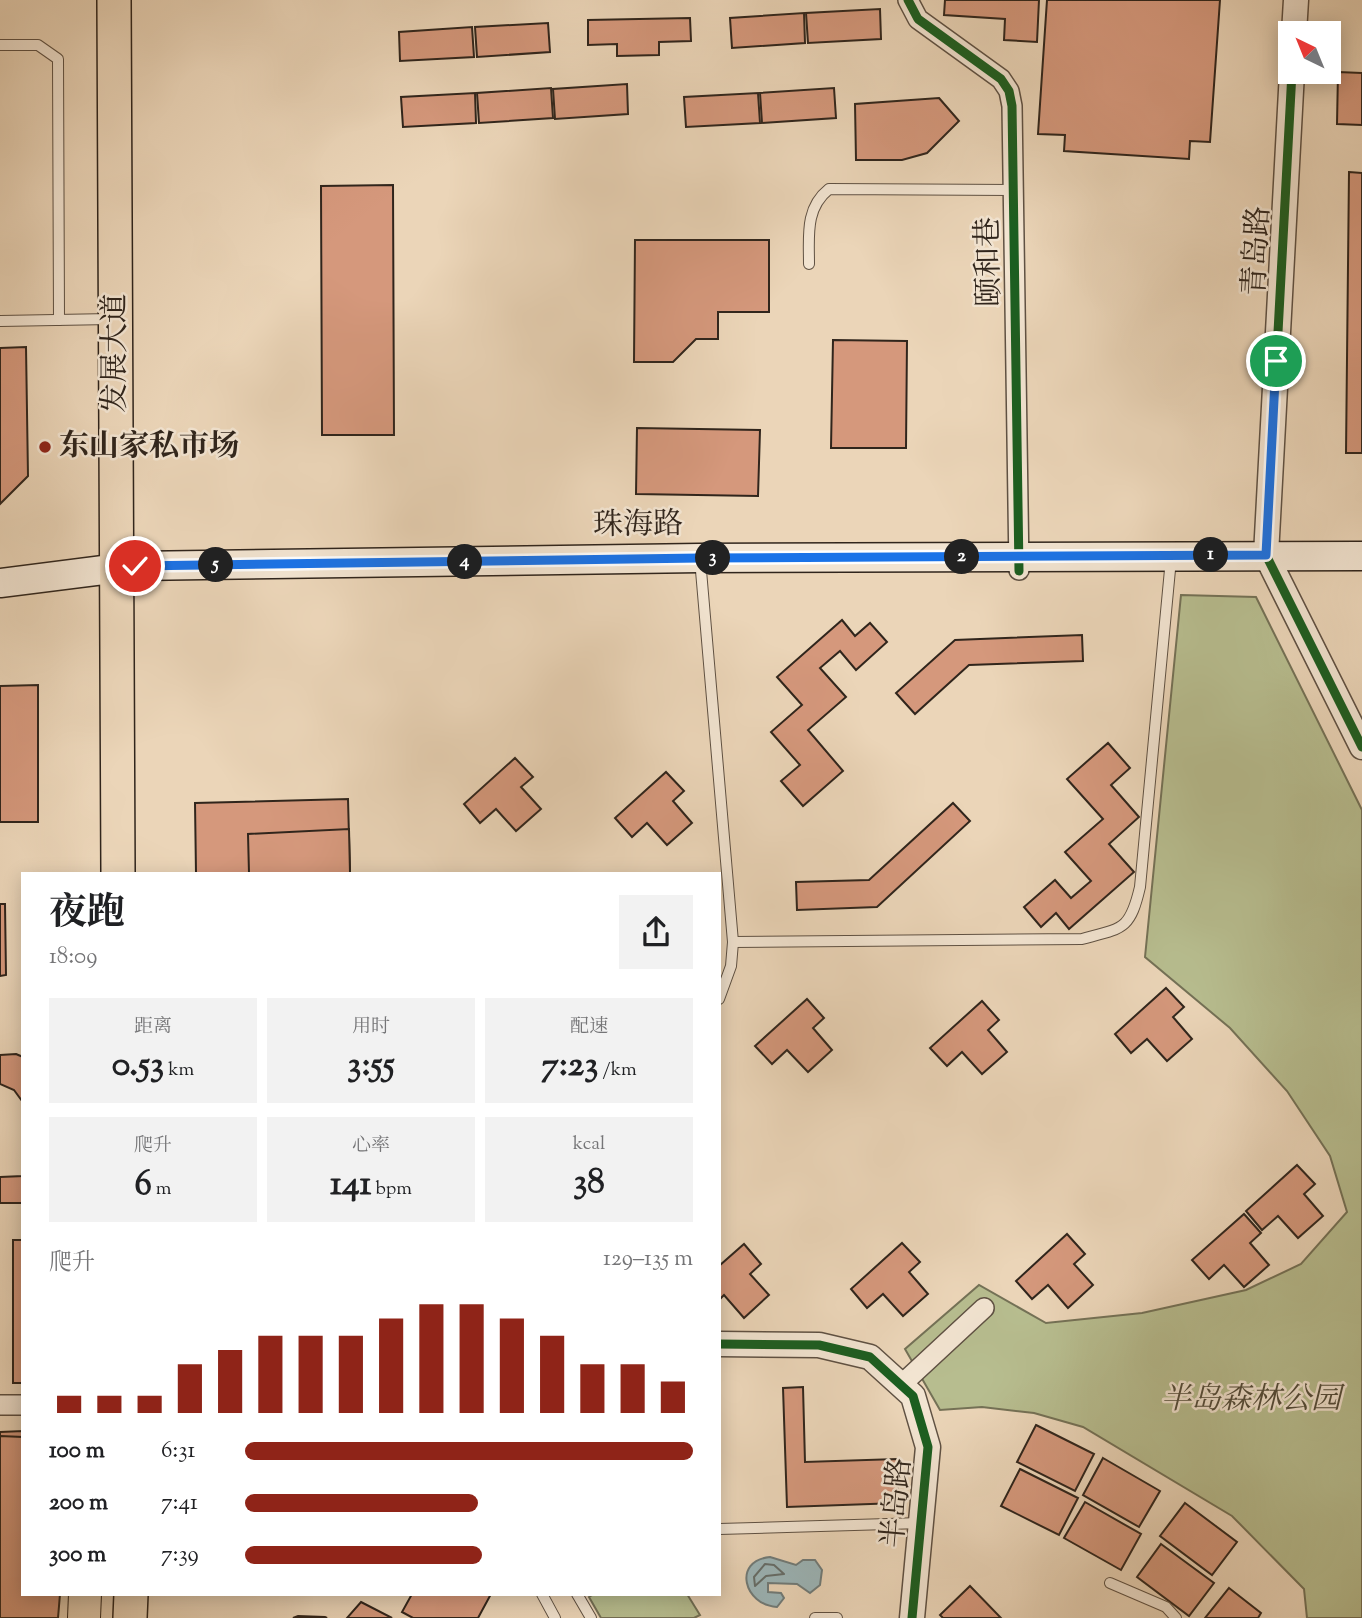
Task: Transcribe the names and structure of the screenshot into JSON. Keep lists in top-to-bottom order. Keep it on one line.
{"streets":{"highway":["发展大道"],"main road":["珠海路"],"street":["青岛路","颐和巷","半岛路"]},"crossings":[["青岛路","珠海路"],["颐和巷","珠海路"],["发展大道","珠海路"]],"parks":["半岛森林公园"],"places":["东山家私市场"],"north":"top left","page":{"pins":["1","2","3","4","5"],"heading":["夜跑","18:09"],"stats":[["距离","0.53 km"],["用时","3:55"],["配速","7:23 /km"],["爬升","6 m"],["心率","141 bpm"],["kcal","38"]],"chart":["爬升","129–135 m"],"list":[{"name":"100 m","note":"6:31"},{"name":"200 m","note":"7:41"},{"name":"300 m","note":"7:39"}]}}
